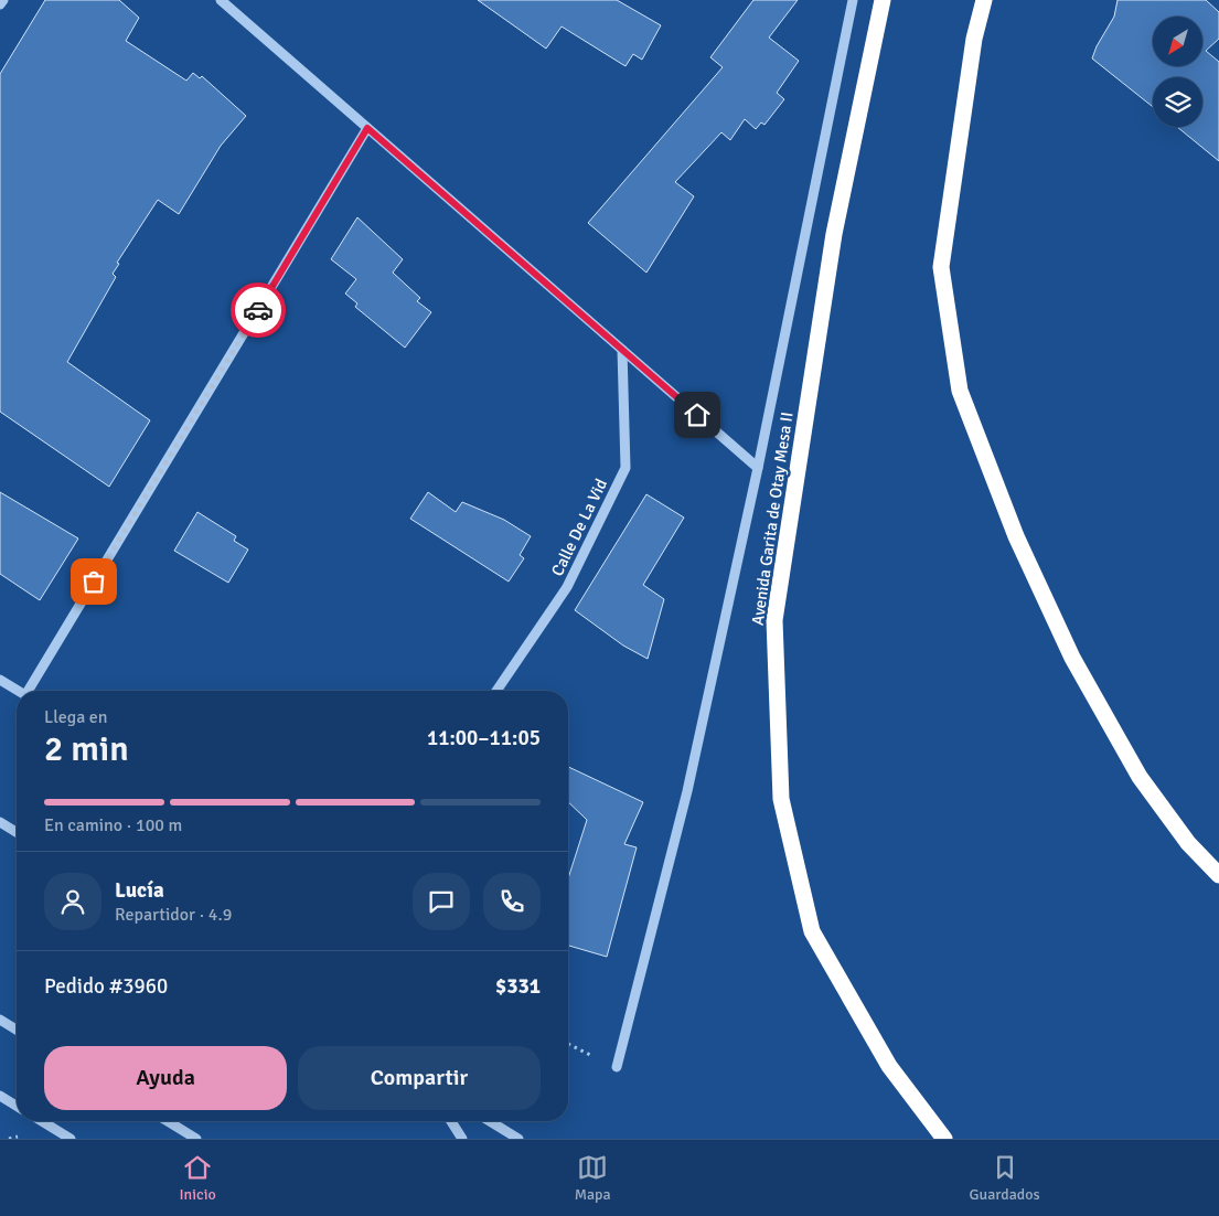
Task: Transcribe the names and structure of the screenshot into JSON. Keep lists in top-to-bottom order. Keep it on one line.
{"streets":{"highway":["Avenida Garita de Otay Mesa II"],"street":["Calle De La Vid"]},"north":"bottom left","page":{"heading":["2 min","Llega en","11:00–11:05"],"panel":["Lucía","Repartidor · 4.9","Pedido #3960","$331"],"bar":"En camino · 100 m","buttons":["Ayuda","Compartir"],"tabs":["Inicio","Mapa","Guardados"]}}
